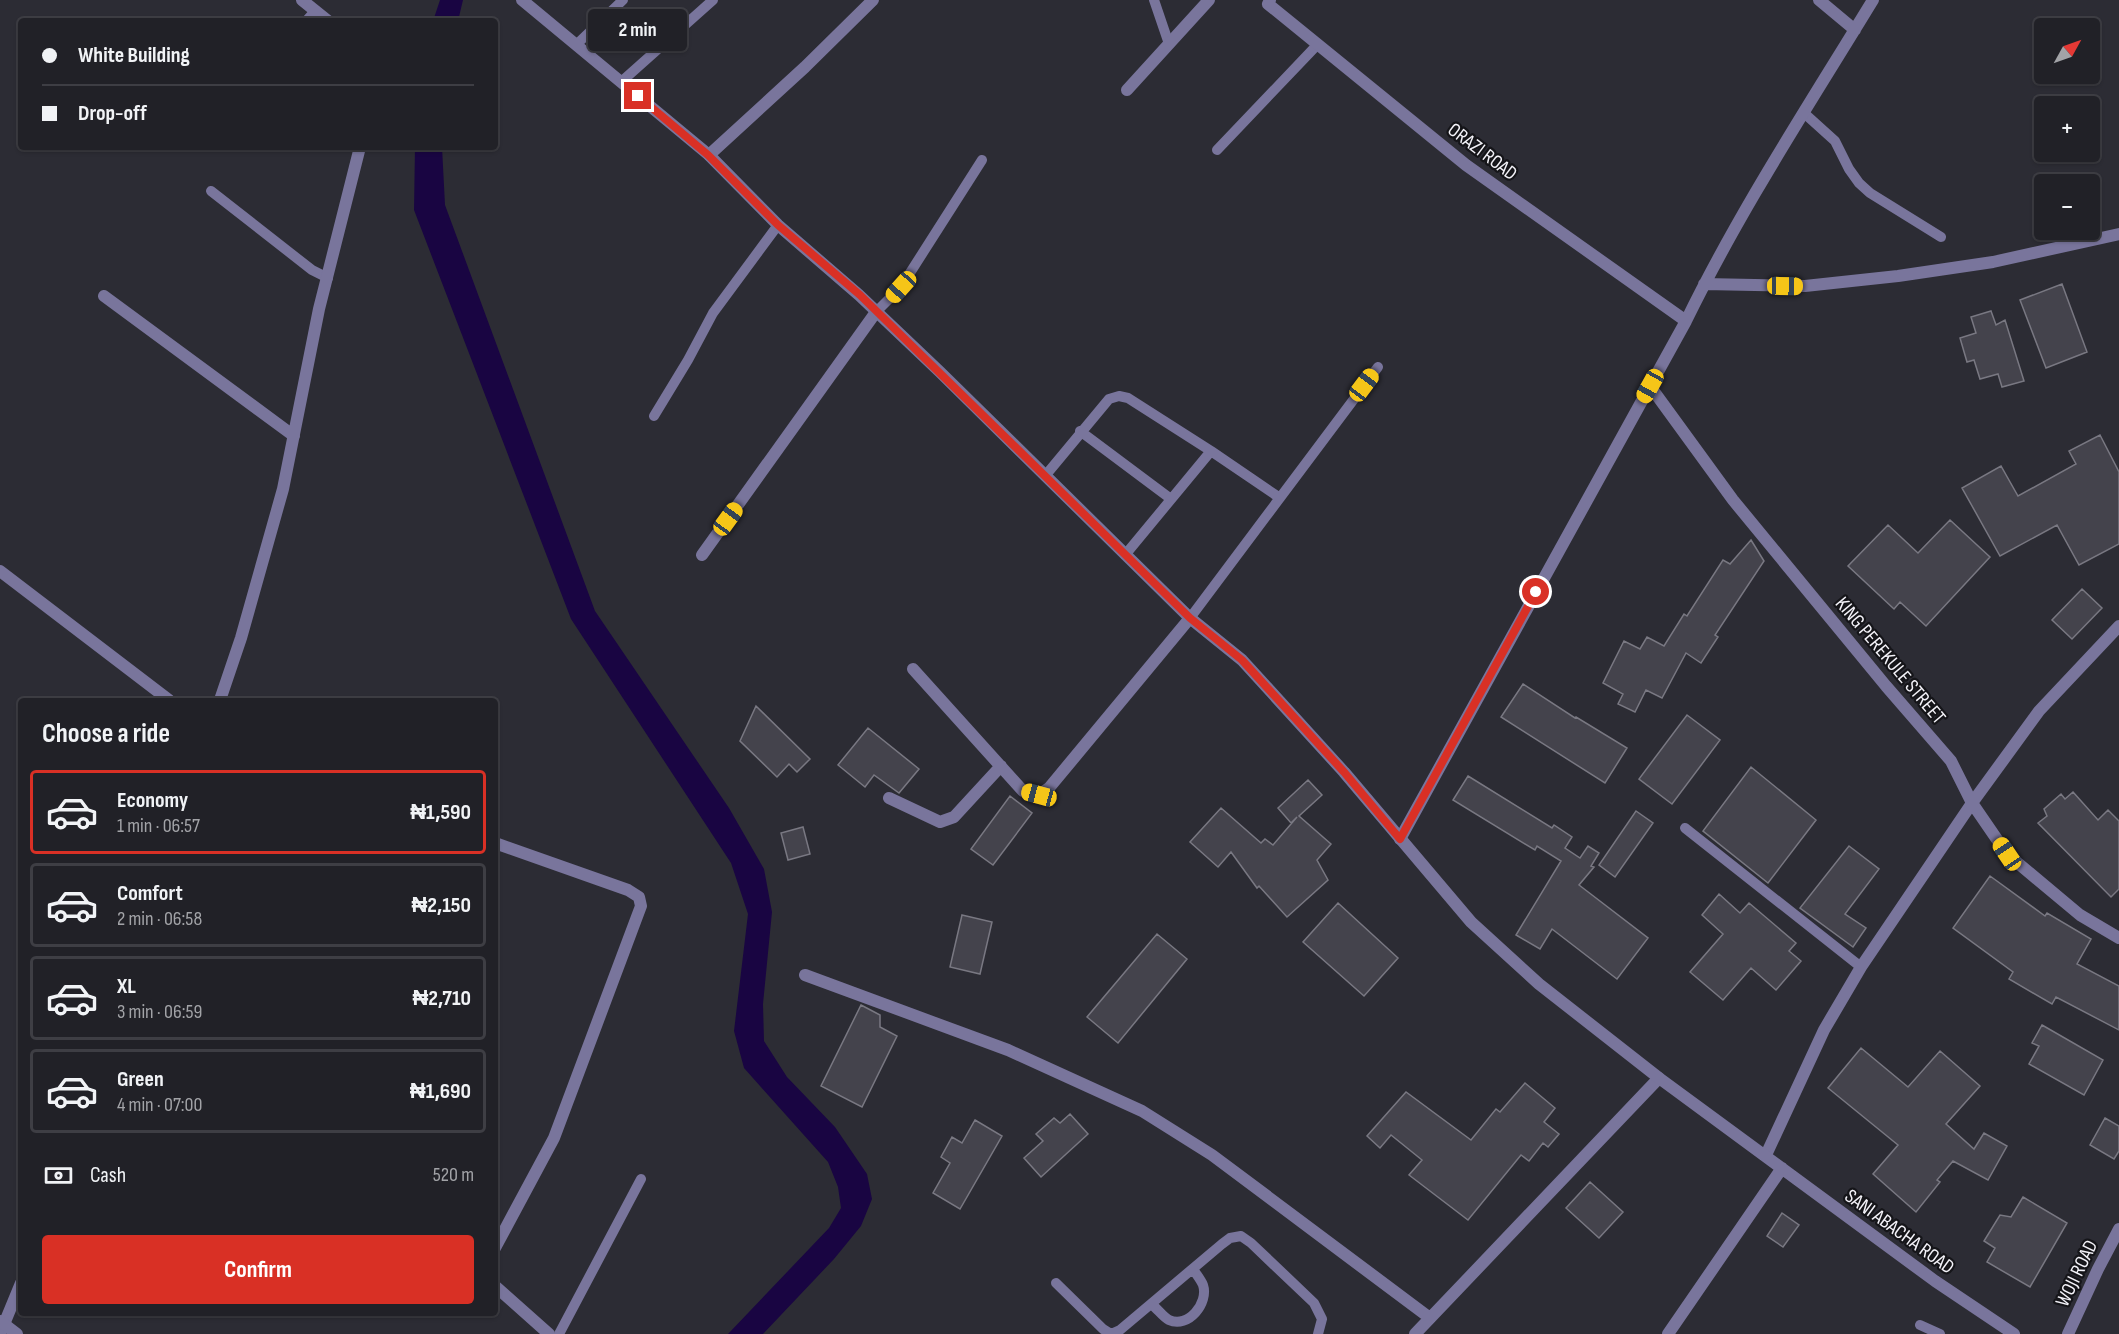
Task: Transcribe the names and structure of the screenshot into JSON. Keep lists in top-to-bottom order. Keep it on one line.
{"streets":{"street":["ORAZI ROAD","KING PEREKULE STREET","SANI ABACHA ROAD","WOJI ROAD"]},"north":"top right","page":{"bubble":"2 min","map_buttons":["+","−"],"banner":["White Building","Drop-off"],"heading":"Choose a ride","list":[{"name":"Economy","note":"1 min · 06:57","value":"₦1,590"},{"name":"Comfort","note":"2 min · 06:58","value":"₦2,150"},{"name":"XL","note":"3 min · 06:59","value":"₦2,710"},{"name":"Green","note":"4 min · 07:00","value":"₦1,690"}],"pay":["Cash","520 m"],"buttons":"Confirm"}}
